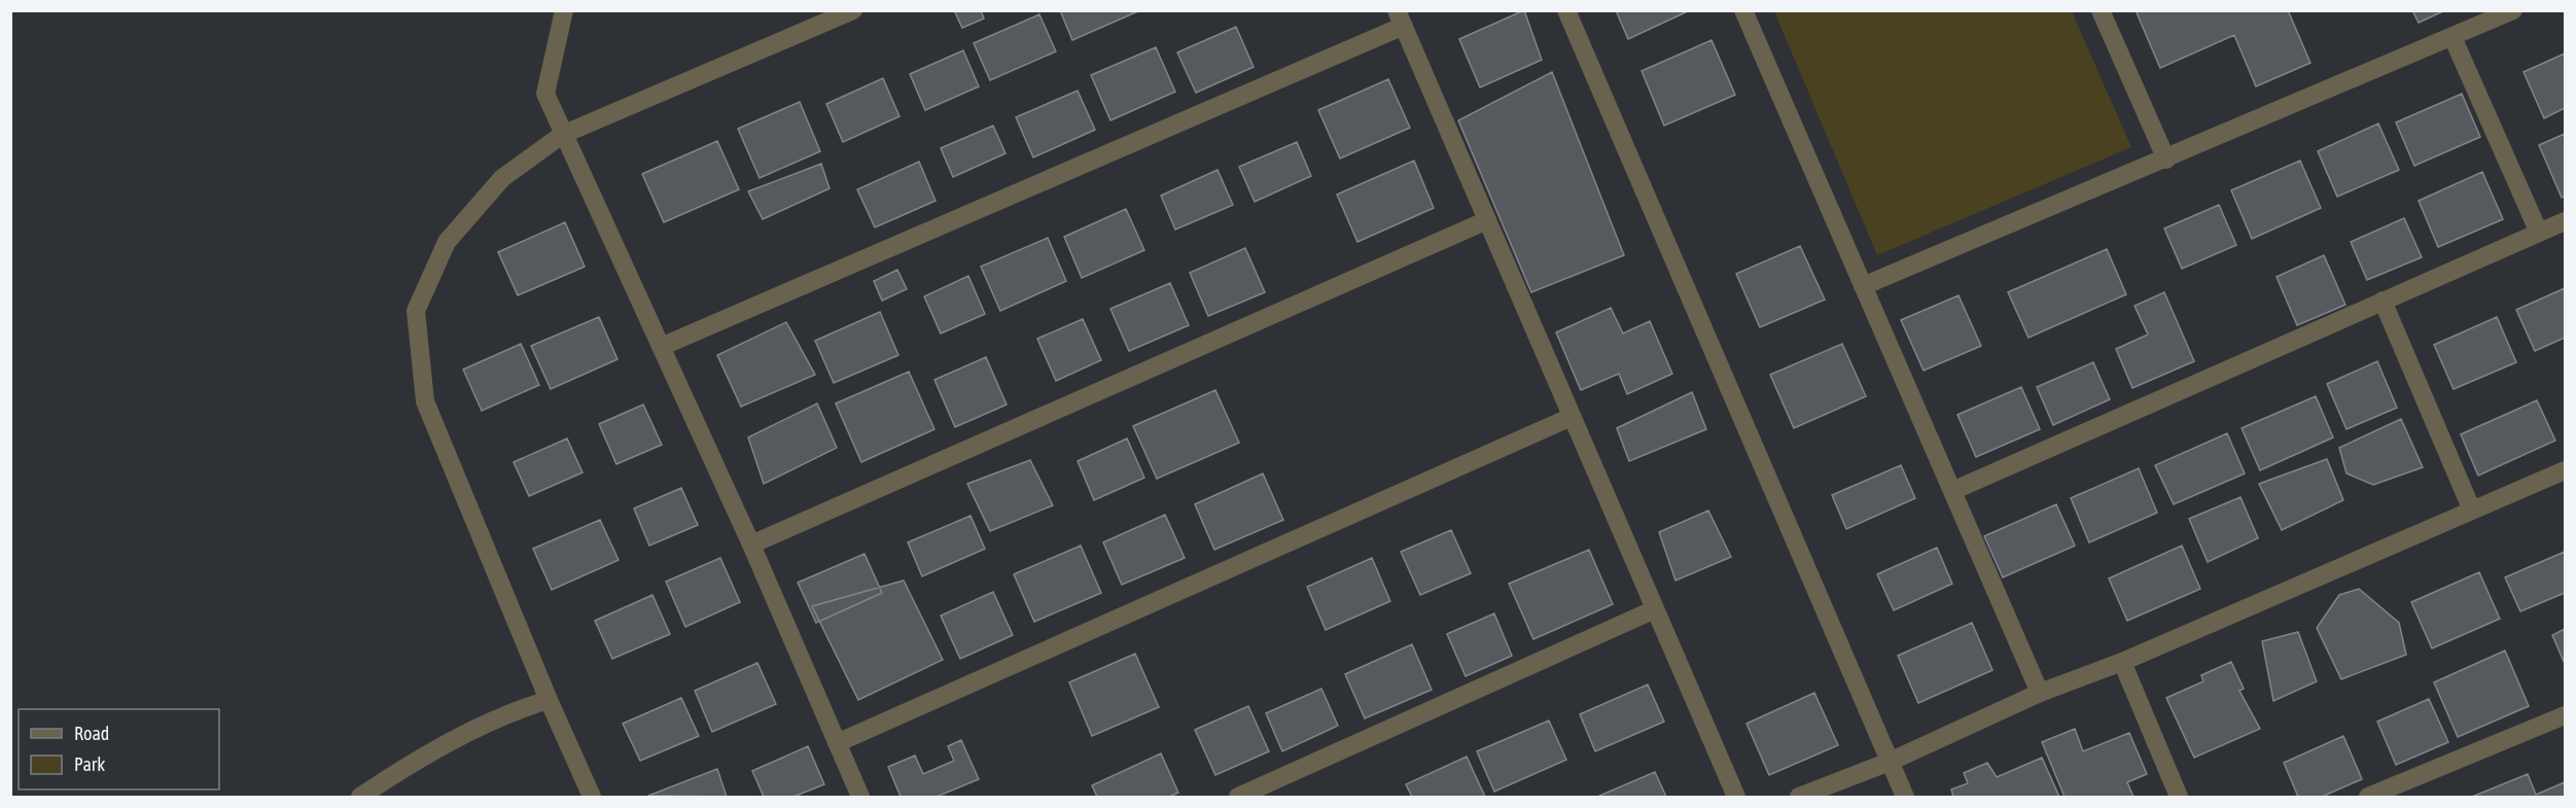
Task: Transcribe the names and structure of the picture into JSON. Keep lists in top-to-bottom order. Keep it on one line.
{"legend":["Road","Park"]}
